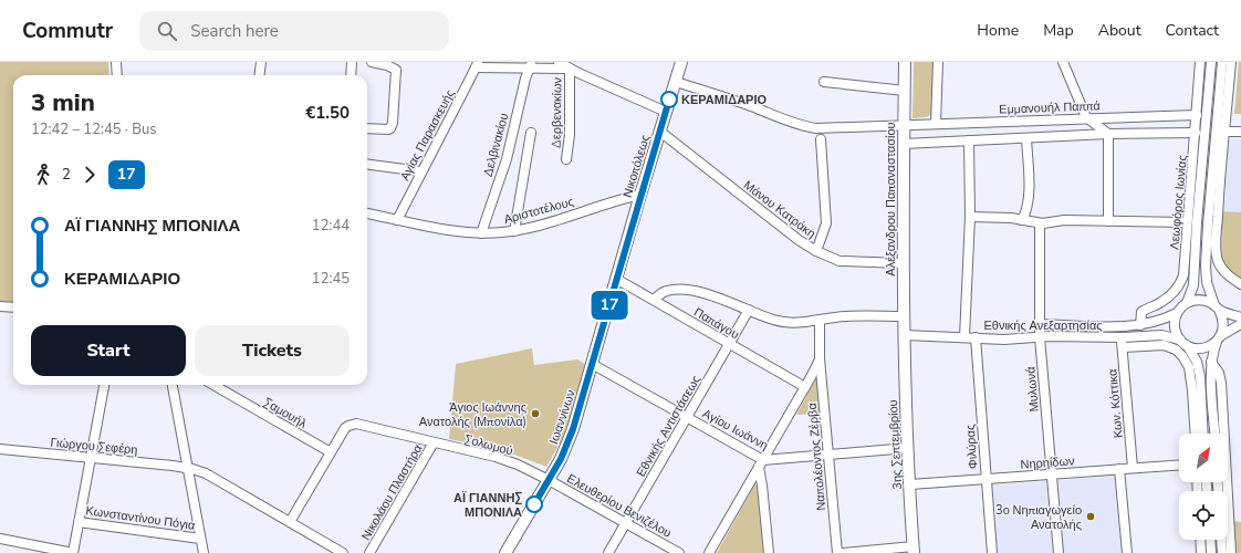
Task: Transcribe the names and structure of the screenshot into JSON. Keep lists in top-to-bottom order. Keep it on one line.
{"streets":{"main road":["Νικοπόλεως","Αλέξανδρου Παπαναστασίου","Ιωαννίνων","3ης Σεπτεμβρίου"],"street":["Εμμανουήλ Παππά","Δερβενακίων","Αγίας Παρασκευής","Δελβινακίου","Λεωφόρος Ιωνίας","Μάνου Κατράκη","Αριστοτέλους","Παπάγου","Εθνικής Ανεξαρτησίας","Μυλωνά","Κων. Κόττικα","Σαμουήλ","Εθνικής Αντιστάσεως","Αγίου Ιωάννη","Σολωμού","Γιώργου Σεφέρη","Φιλύρας","Ναπολέοντος Ζέρβα","Νηρηίδων","Νικολάου Πλαστήρα","Ελευθερίου Βενιζέλου","Κωνσταντίνου Πόγια"]},"crossings":[["Εμμανουήλ Παππά","Νικοπόλεως"],["Εμμανουήλ Παππά","Αλέξανδρου Παπαναστασίου"],["Εμμανουήλ Παππά","Λεωφόρος Ιωνίας"],["Αγίας Παρασκευής","Αριστοτέλους"],["Δελβινακίου","Αριστοτέλους"],["Νικοπόλεως","Μάνου Κατράκη"],["Νικοπόλεως","Αριστοτέλους"],["Νικοπόλεως","Παπάγου"],["Νικοπόλεως","Ιωαννίνων"],["Αλέξανδρου Παπαναστασίου","Μάνου Κατράκη"],["Αλέξανδρου Παπαναστασίου","Εθνικής Ανεξαρτησίας"],["Αλέξανδρου Παπαναστασίου","3ης Σεπτεμβρίου"],["Λεωφόρος Ιωνίας","Εθνικής Ανεξαρτησίας"],["Παπάγου","Ιωαννίνων"],["Παπάγου","Εθνικής Αντιστάσεως"],["Εθνικής Ανεξαρτησίας","Μυλωνά"],["Εθνικής Ανεξαρτησίας","Κων. Κόττικα"],["Εθνικής Ανεξαρτησίας","3ης Σεπτεμβρίου"],["Εθνικής Ανεξαρτησίας","Φιλύρας"],["Μυλωνά","Νηρηίδων"],["Κων. Κόττικα","Νηρηίδων"],["Σαμουήλ","Σολωμού"],["Ιωαννίνων","Αγίου Ιωάννη"],["Ιωαννίνων","Σολωμού"],["Ιωαννίνων","Ελευθερίου Βενιζέλου"],["Εθνικής Αντιστάσεως","Αγίου Ιωάννη"],["Εθνικής Αντιστάσεως","Ελευθερίου Βενιζέλου"],["Αγίου Ιωάννη","3ης Σεπτεμβρίου"],["Αγίου Ιωάννη","Ναπολέοντος Ζέρβα"],["Σολωμού","Νικολάου Πλαστήρα"],["Σολωμού","Ελευθερίου Βενιζέλου"],["3ης Σεπτεμβρίου","Νηρηίδων"],["Φιλύρας","Νηρηίδων"]],"places":["ΚΕΡΑΜΙΔΑΡΙΟ","Άγιος Ιωάννης Ανατολής (Μπονίλα)","ΑΪ ΓΙΑΝΝΗΣ ΜΠΟΝΙΛΑ","3ο Νηπιαγωγείο Ανατολής"],"lines":["bus line 17"],"north":"top right","page":{"header":"Commutr","search":"Search here","nav":["Home","Map","About","Contact"],"on_map":"17","heading":["3 min","12:42 – 12:45 · Bus","€1.50"],"legs":["2","17"],"list":[{"name":"ΑΪ ΓΙΑΝΝΗΣ ΜΠΟΝΙΛΑ","value":"12:44"},{"name":"ΚΕΡΑΜΙΔΑΡΙΟ","value":"12:45"}],"buttons":["Start","Tickets"]}}
